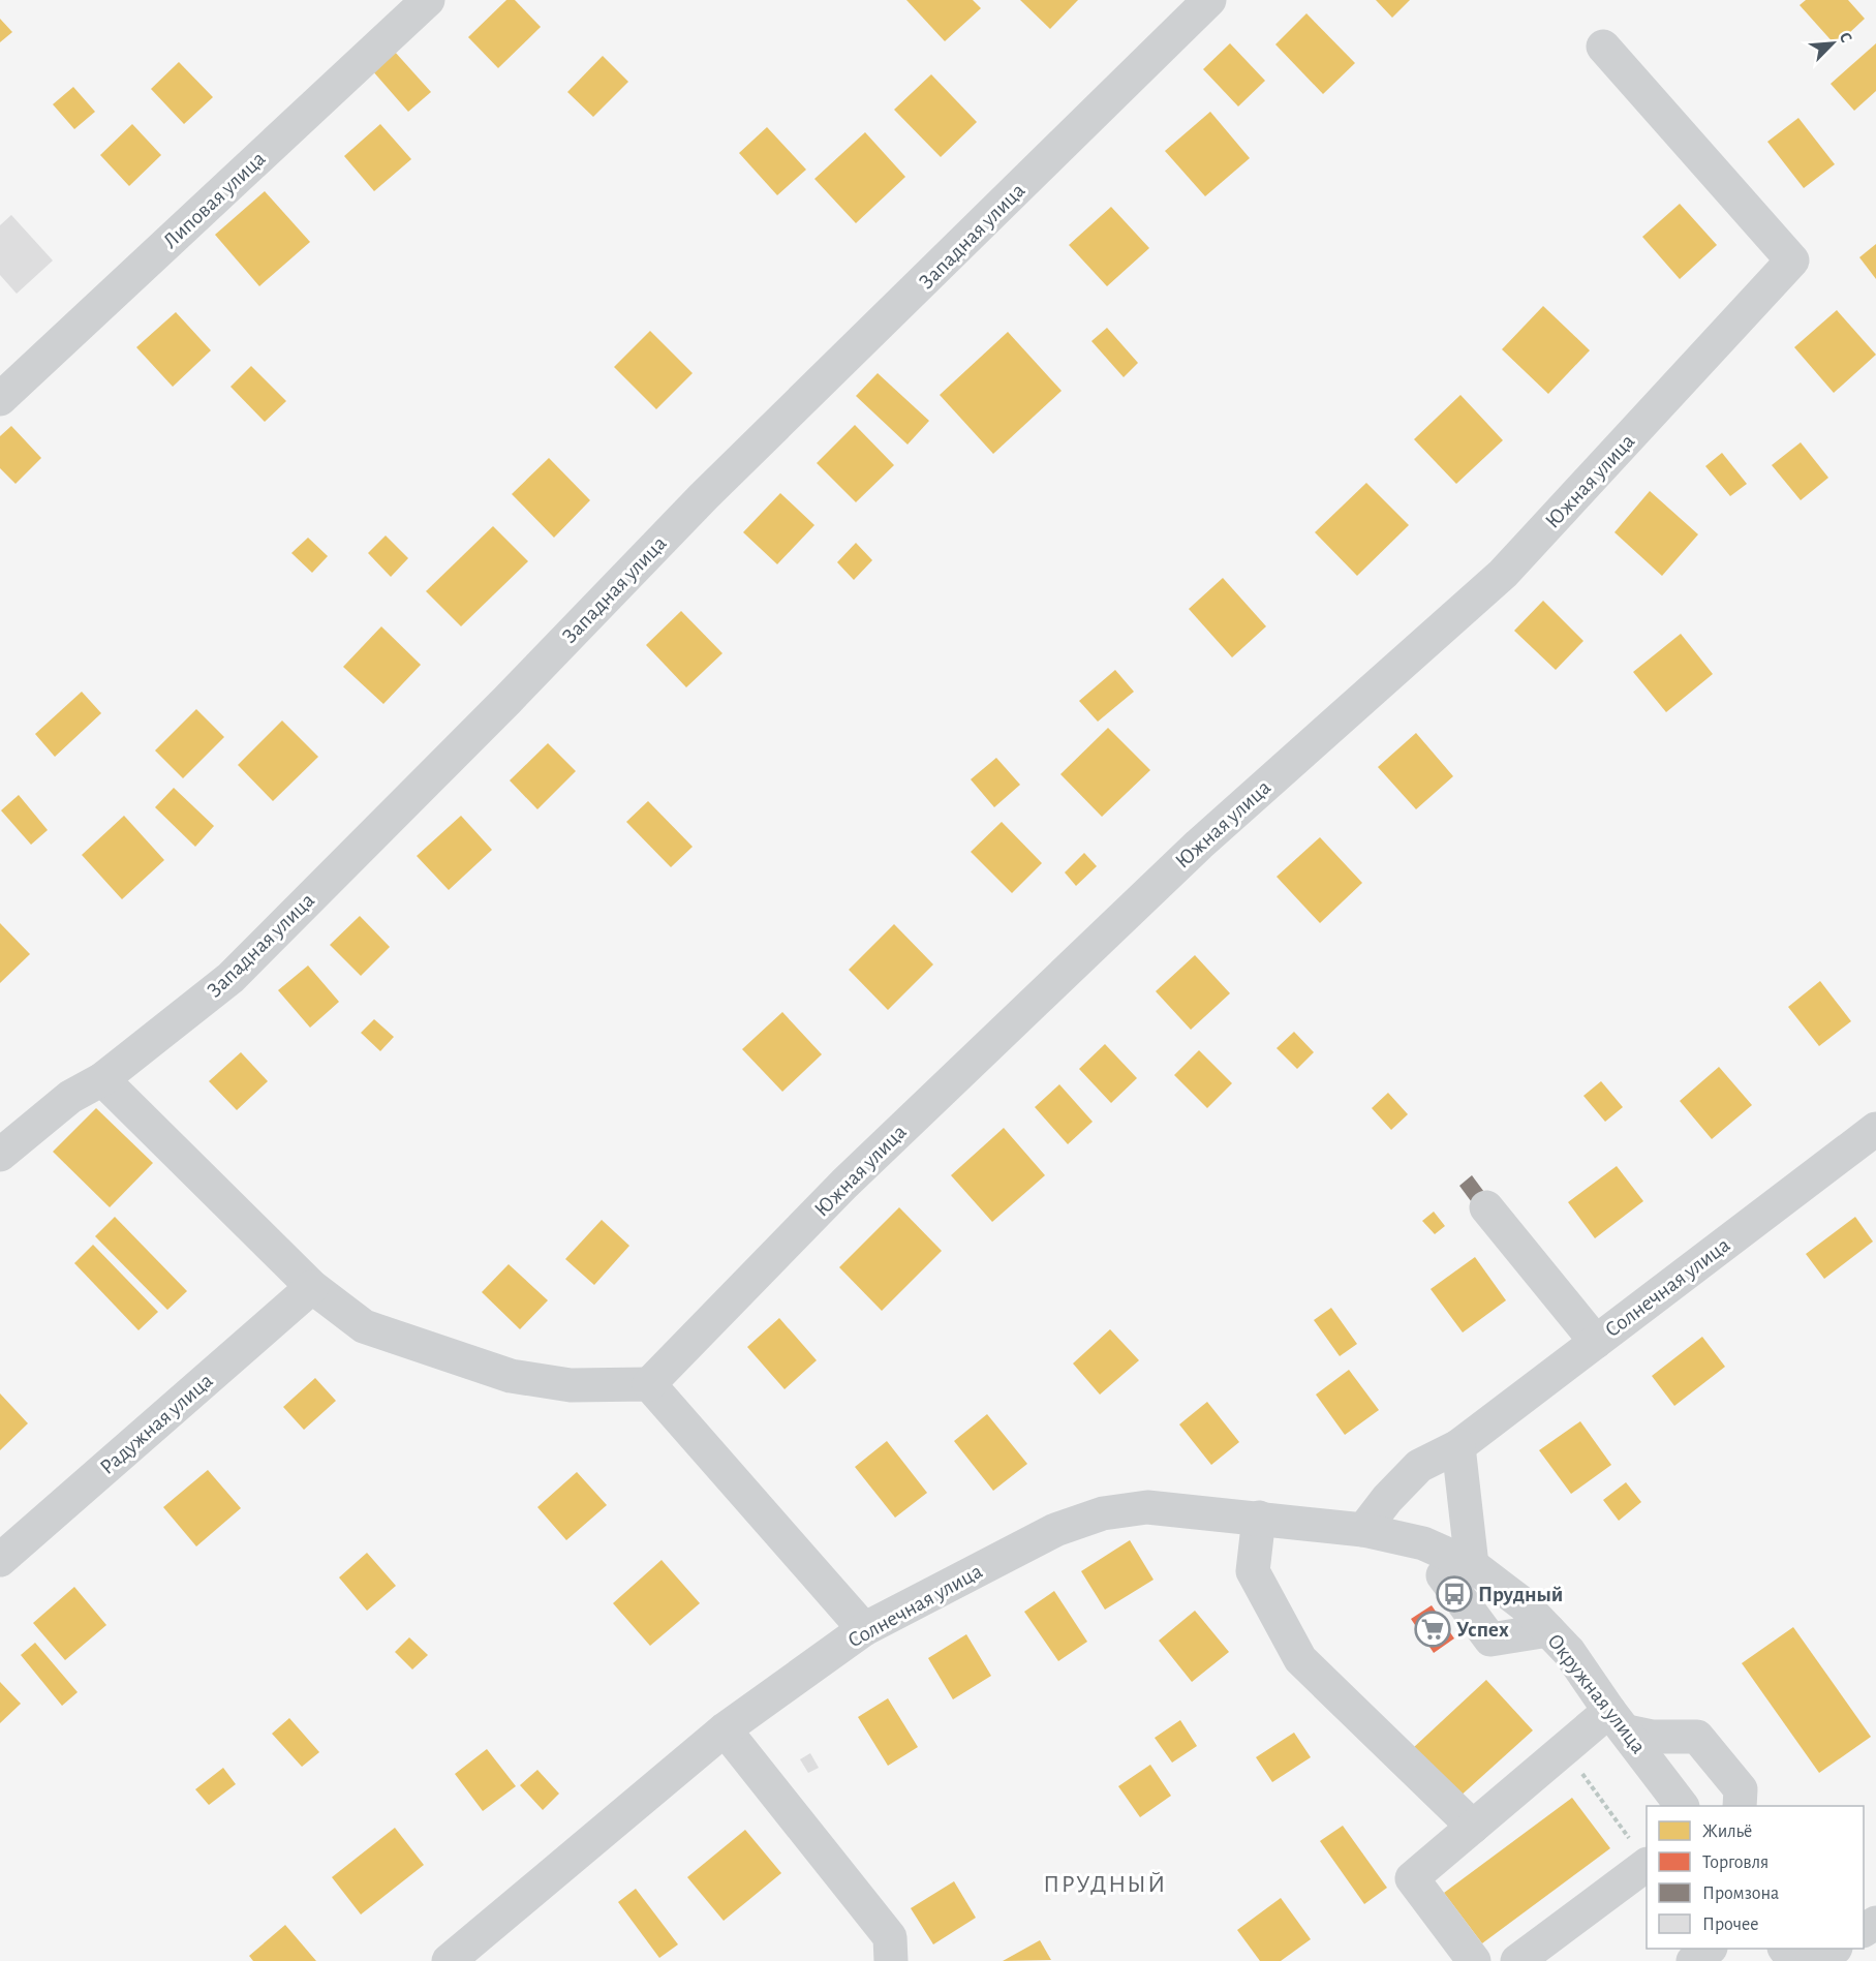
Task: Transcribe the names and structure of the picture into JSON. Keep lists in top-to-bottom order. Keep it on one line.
{"streets":{"street":["Липовая улица","Западная улица","Южная улица","Солнечная улица","Радужная улица","Окружная улица"]},"crossings":[["Солнечная улица","Окружная улица"]],"districts":["ПРУДНЫЙ"],"places":{"bus stop":["Прудный"],"supermarket":["Успех"]},"legend":["Жильё","Торговля","Промзона","Прочее"],"north":"top right"}
